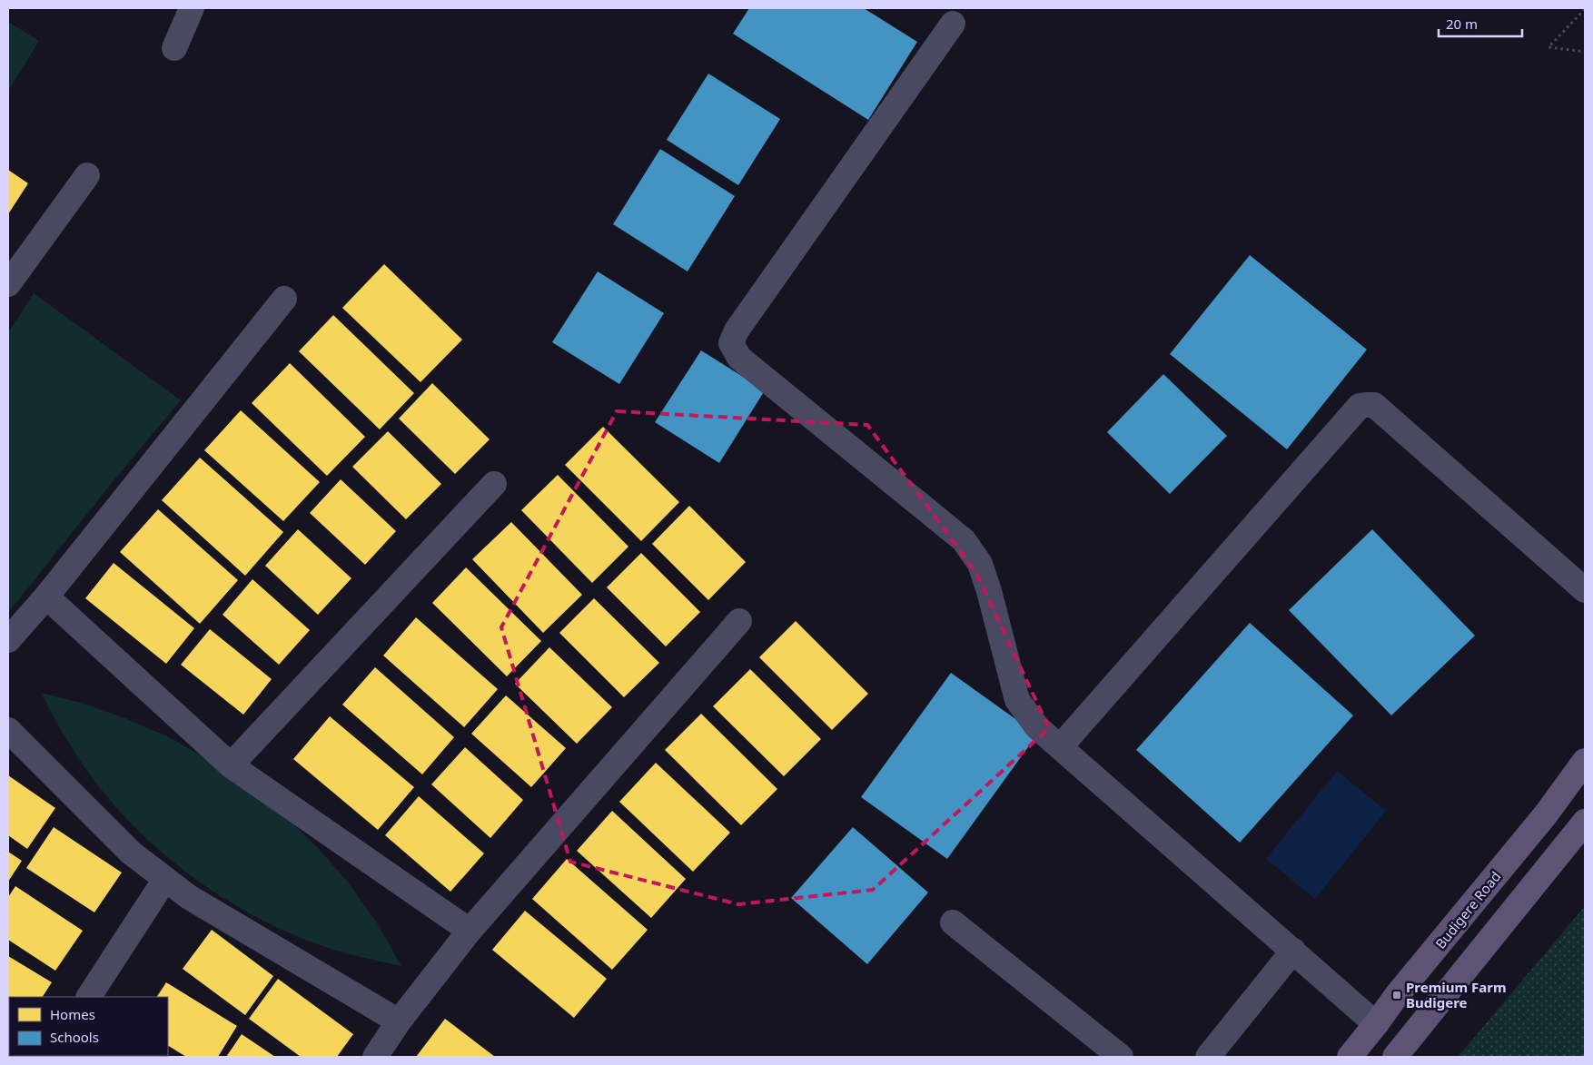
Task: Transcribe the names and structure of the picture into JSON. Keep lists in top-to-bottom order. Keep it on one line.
{"streets":{"main road":["Budigere Road"]},"places":{"transit":["Premium Farm Budigere"]},"legend":["Homes","Schools"],"scale_bar":"20 m"}
